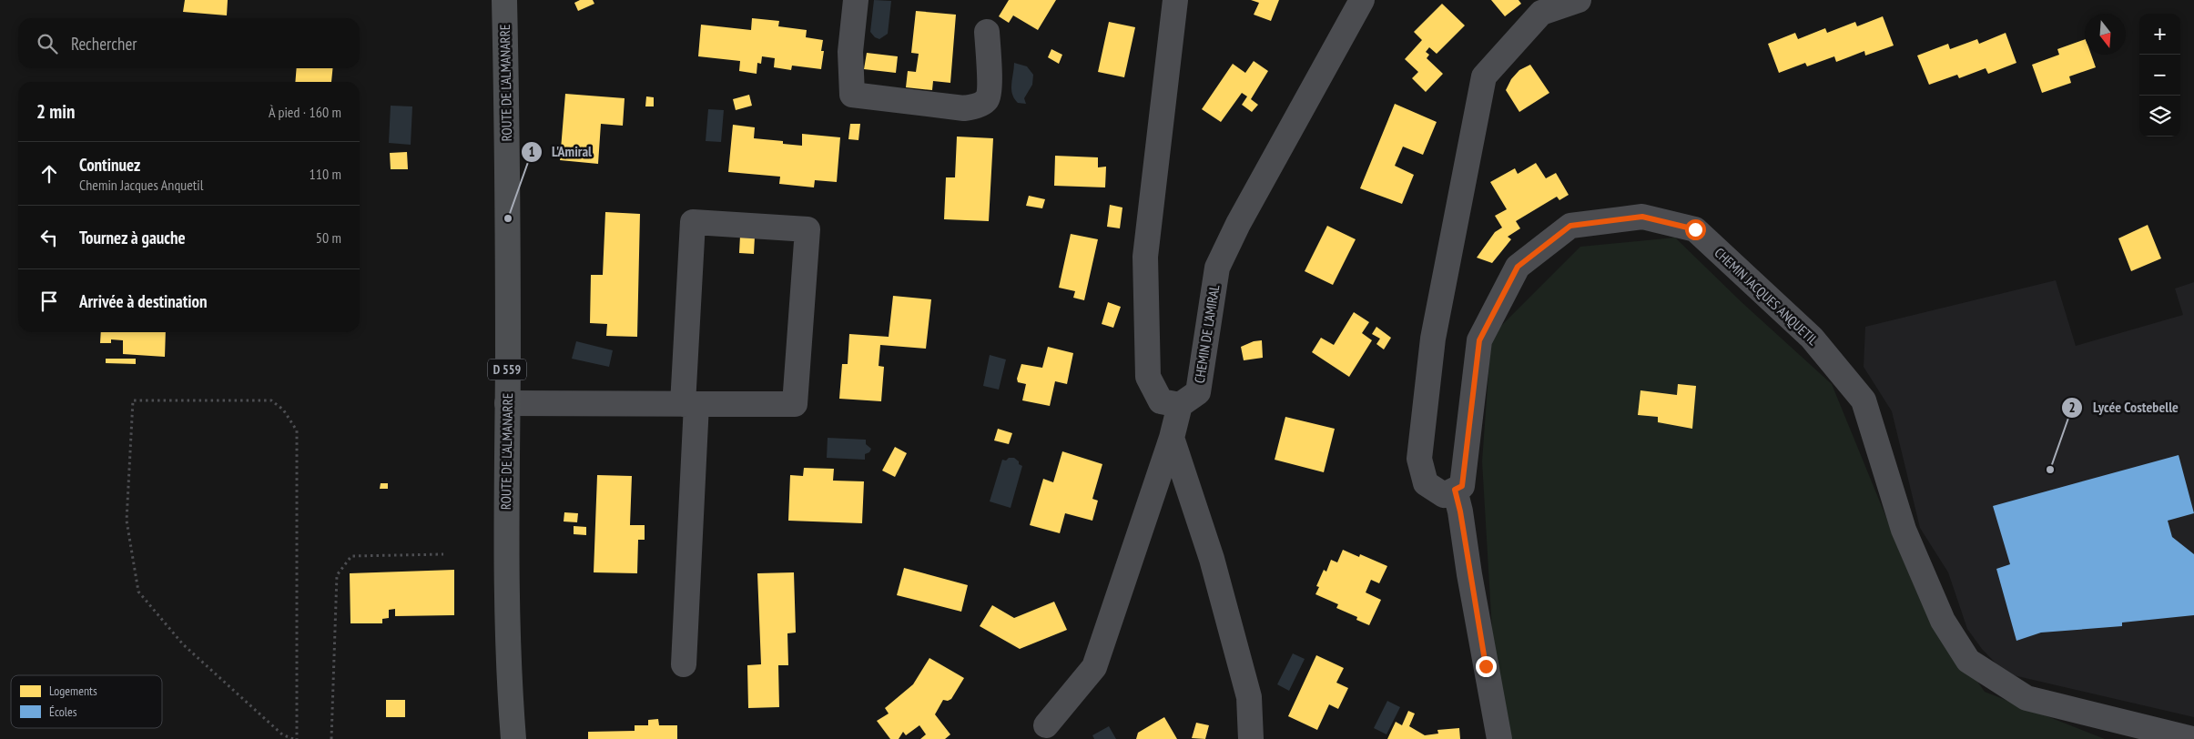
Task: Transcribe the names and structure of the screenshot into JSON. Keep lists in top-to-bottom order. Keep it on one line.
{"streets":{"main road":["ROUTE DE L'ALMANARRE","D 559"],"street":["CHEMIN JACQUES ANQUETIL","CHEMIN DE L'AMIRAL"]},"places":["L'Amiral","Lycée Costebelle"],"legend":["Logements","Écoles"],"north":"bottom","page":{"map_buttons":["+","−"],"search":"Rechercher","heading":["2 min","À pied · 160 m"],"list":[["Continuez","Chemin Jacques Anquetil","110 m"],["Tournez à gauche","50 m"],"Arrivée à destination"]}}
